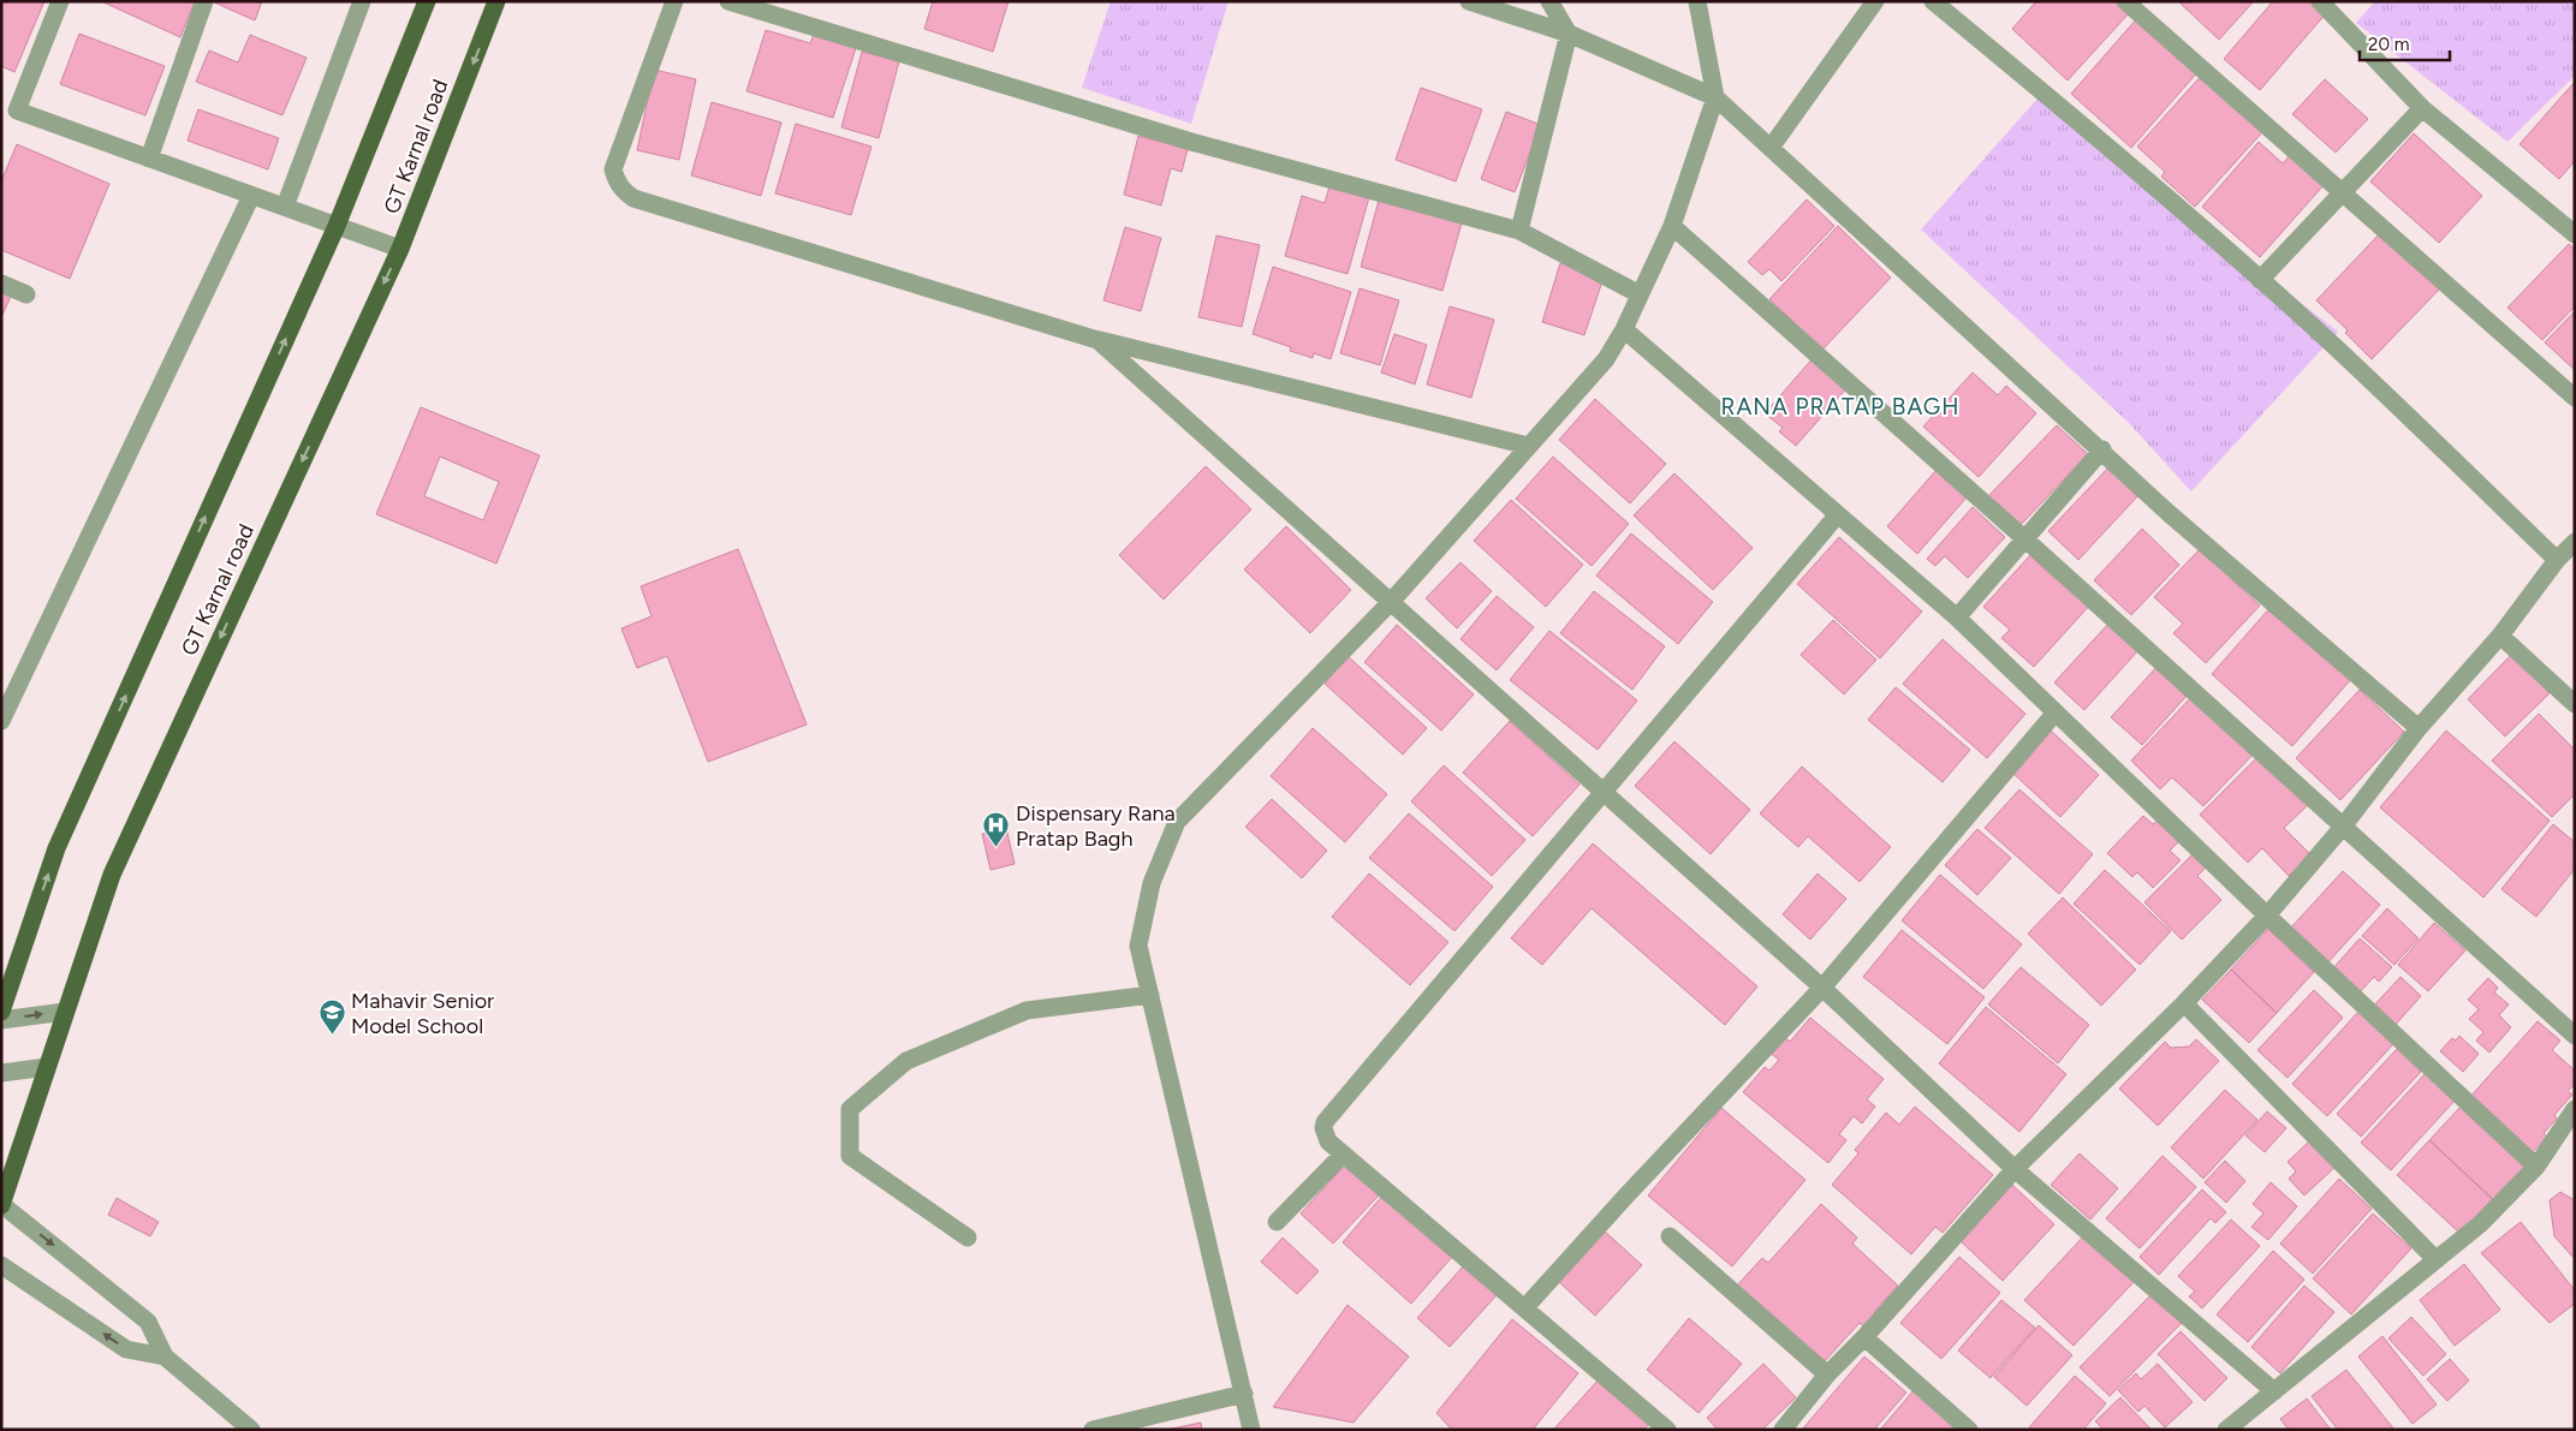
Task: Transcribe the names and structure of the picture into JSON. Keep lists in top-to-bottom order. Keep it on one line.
{"streets":{"main road":["GT Karnal road"]},"districts":["RANA PRATAP BAGH"],"places":{"hospital":["Dispensary Rana Pratap Bagh"],"school or university":["Mahavir Senior Model School"]},"scale_bar":"20 m"}
